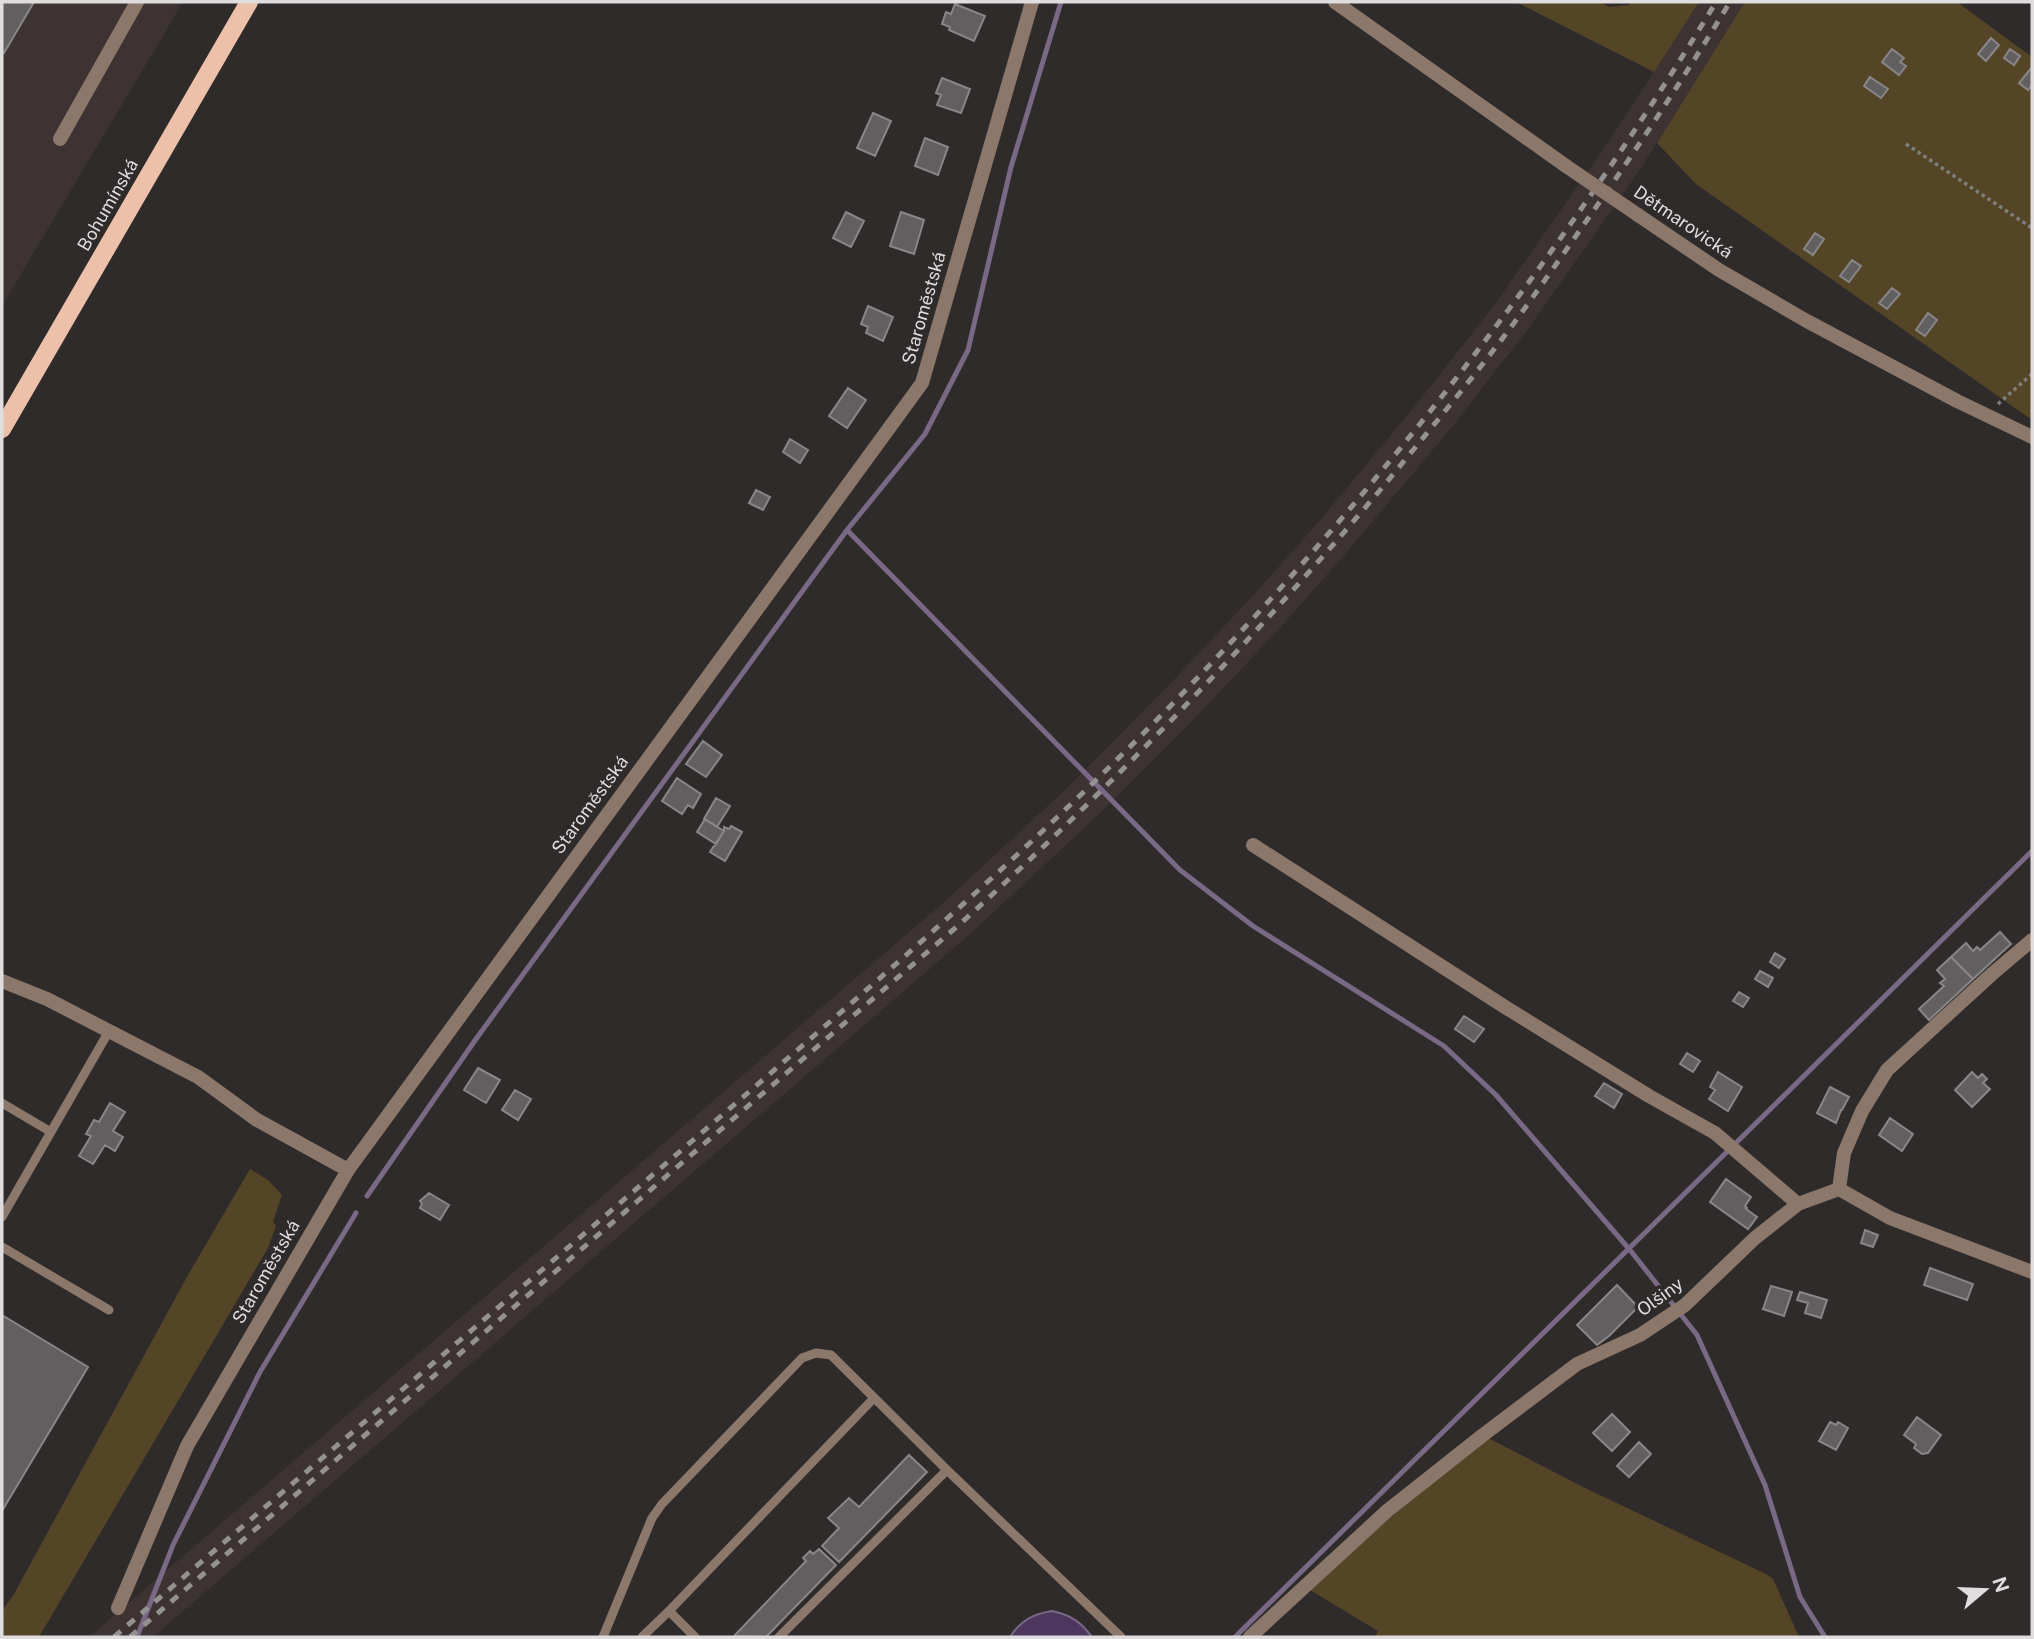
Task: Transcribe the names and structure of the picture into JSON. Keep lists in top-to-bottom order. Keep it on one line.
{"streets":{"main road":["Bohumínská"],"street":["Dětmarovická","Staroměstská","Olšiny"]},"north":"right"}
